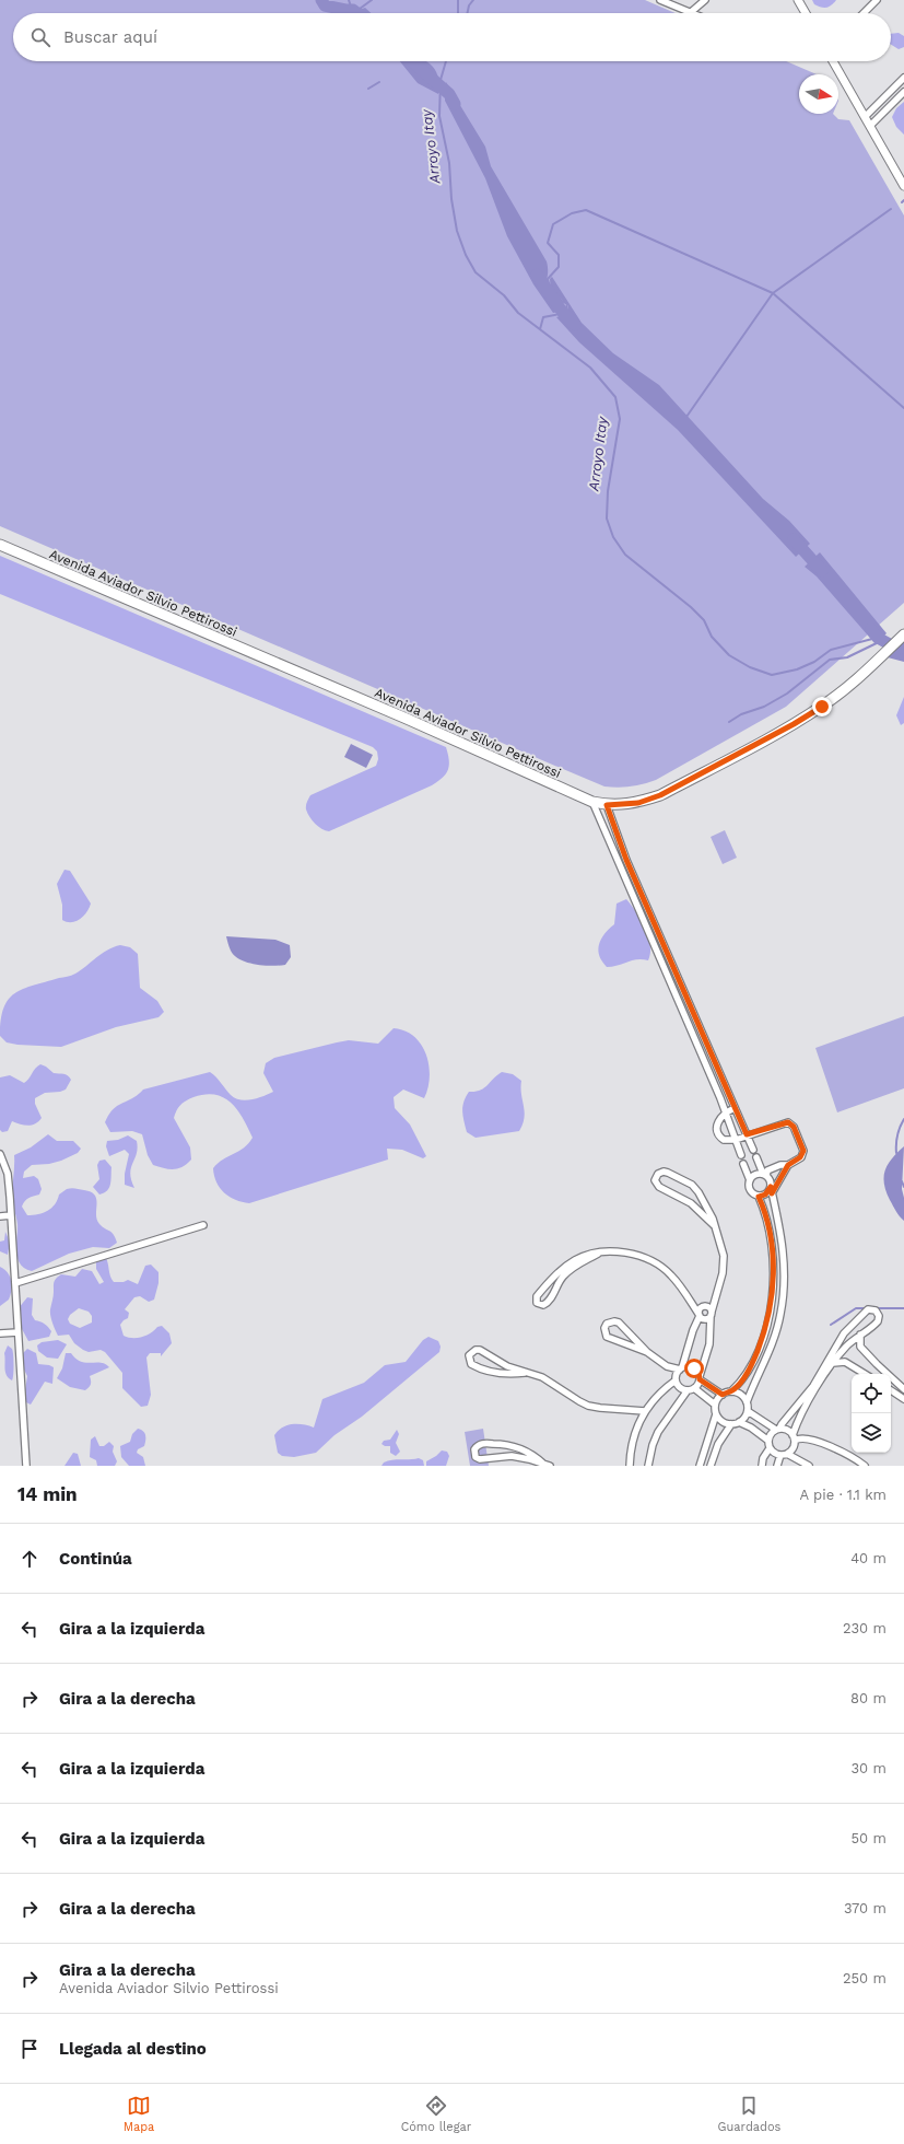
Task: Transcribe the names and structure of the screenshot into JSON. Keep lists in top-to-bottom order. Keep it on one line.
{"streets":{"main road":["Avenida Aviador Silvio Pettirossi"]},"water":["Arroyo Itay"],"north":"right","page":{"search":"Buscar aquí","heading":["14 min","A pie · 1.1 km"],"list":[["Continúa","40 m"],["Gira a la izquierda","230 m"],["Gira a la derecha","80 m"],["Gira a la izquierda","30 m"],["Gira a la izquierda","50 m"],["Gira a la derecha","370 m"],["Gira a la derecha","Avenida Aviador Silvio Pettirossi","250 m"],"Llegada al destino"],"nav":["Mapa","Cómo llegar","Guardados"]}}
